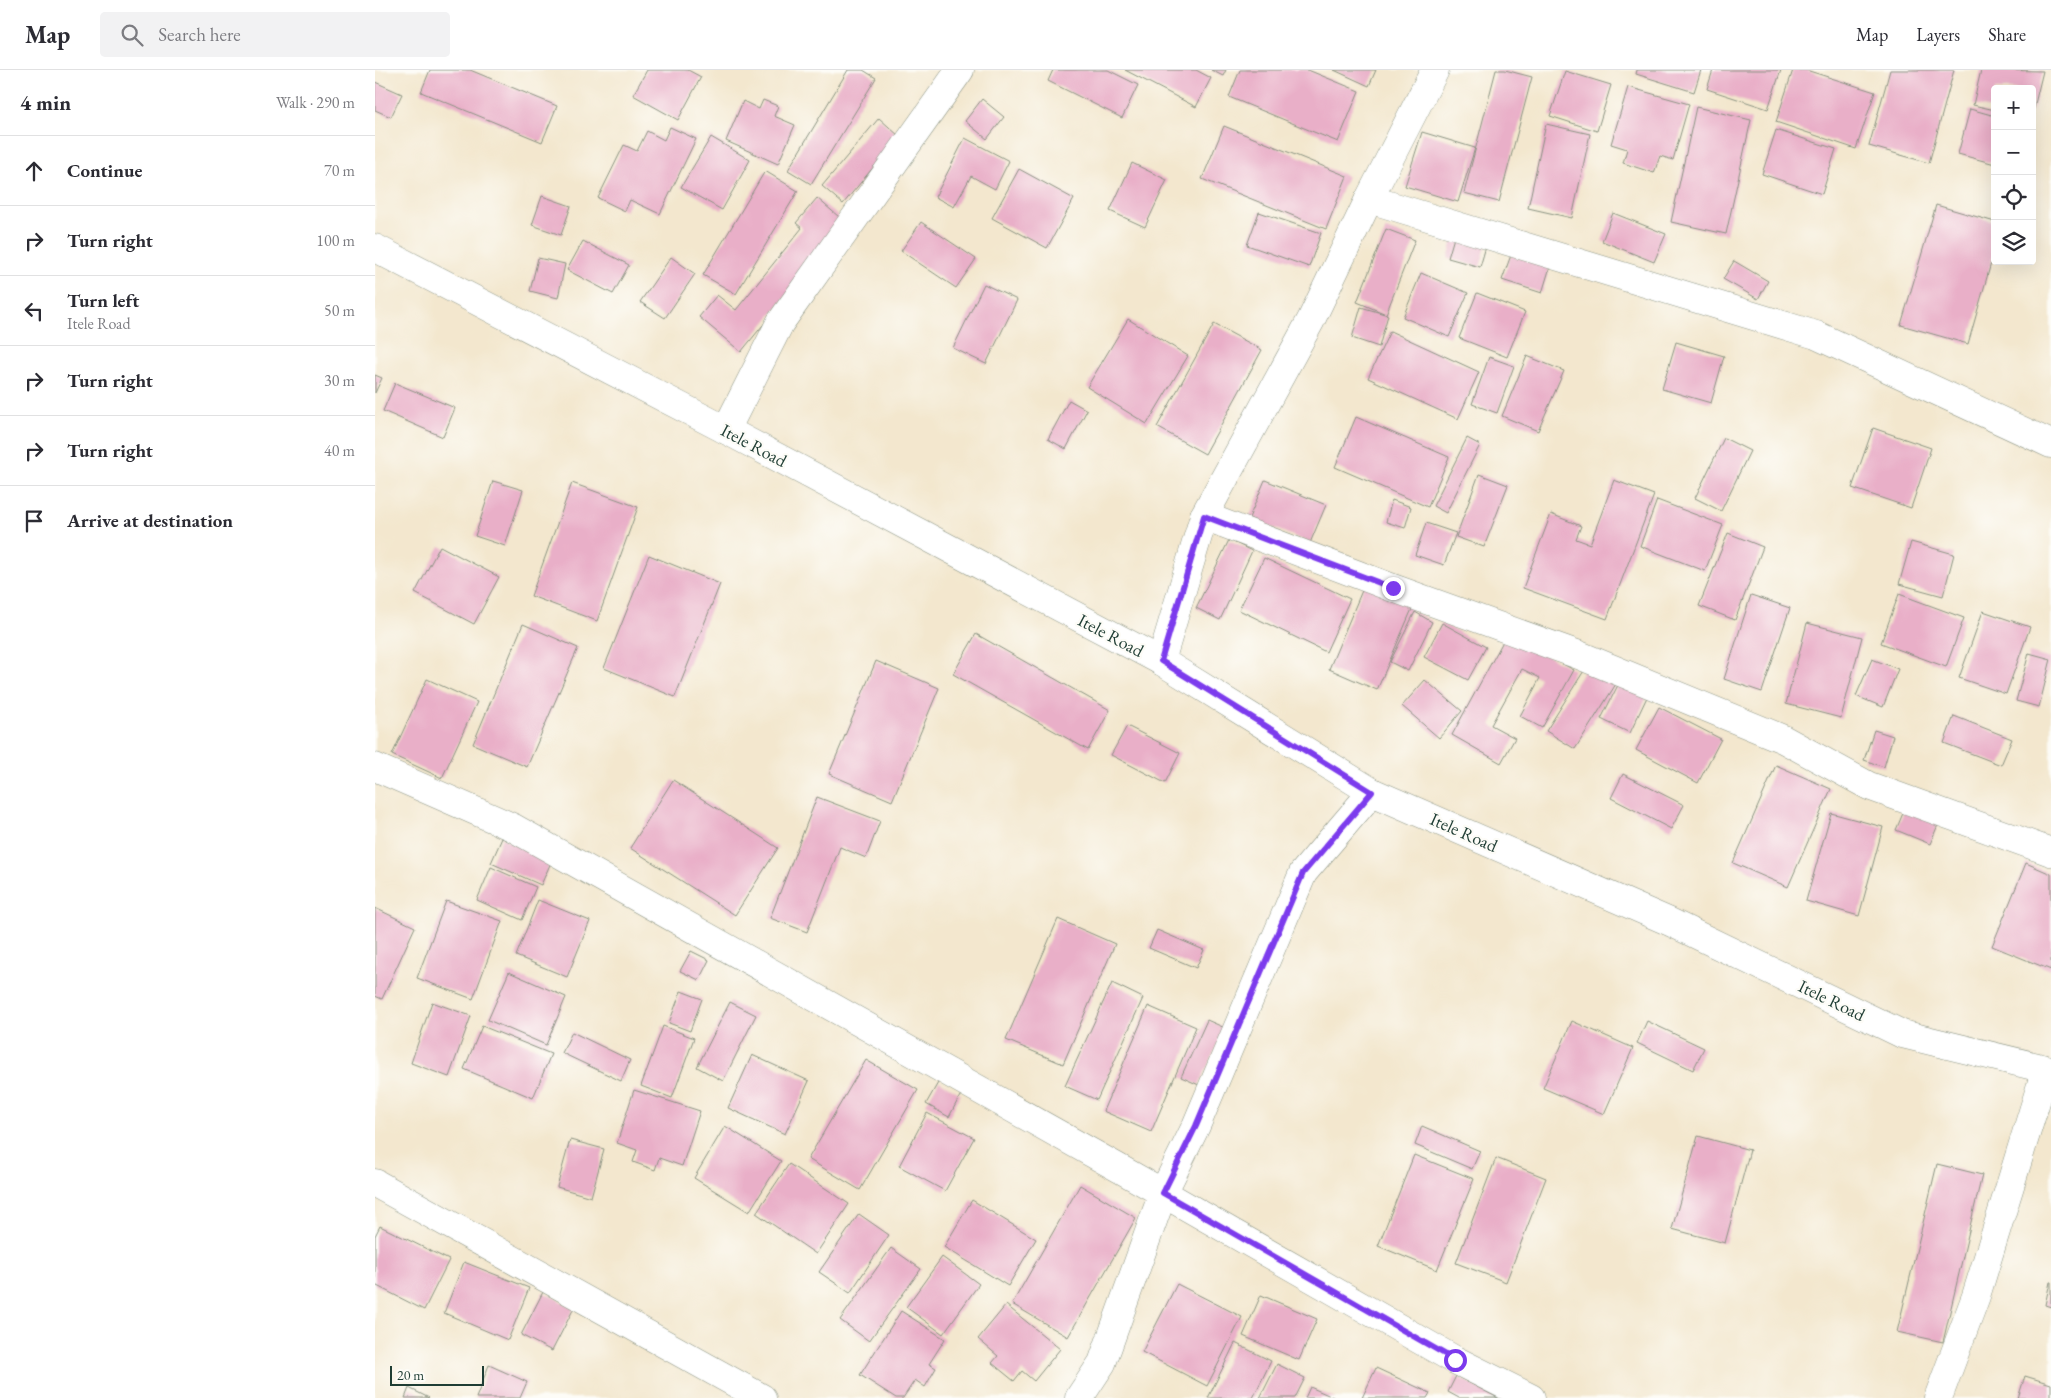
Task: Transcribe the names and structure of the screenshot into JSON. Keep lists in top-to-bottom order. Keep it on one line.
{"streets":{"street":["Itele Road"]},"scale_bar":"20 m","page":{"header":"Map","search":"Search here","nav":["Map","Layers","Share"],"heading":["4 min","Walk · 290 m"],"map_buttons":["+","−"],"list":[["Continue","70 m"],["Turn right","100 m"],["Turn left","Itele Road","50 m"],["Turn right","30 m"],["Turn right","40 m"],"Arrive at destination"],"scale":"20 m"}}
